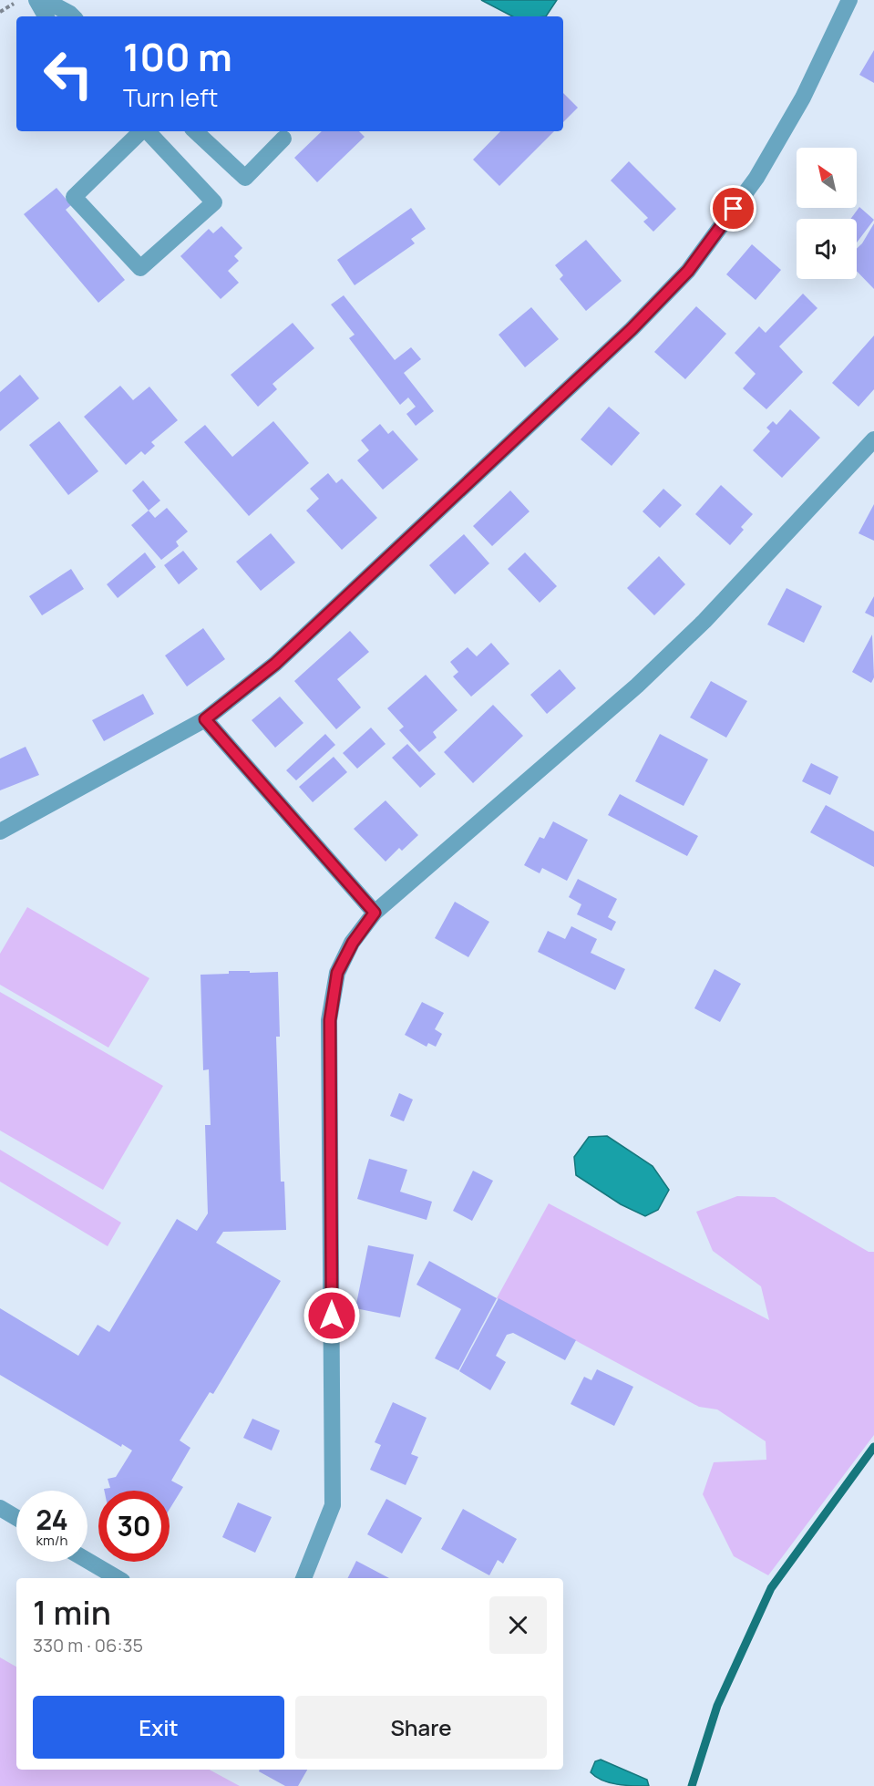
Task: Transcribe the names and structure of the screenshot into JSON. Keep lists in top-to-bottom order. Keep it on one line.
{"north":"top left","page":{"turn":["100 m","Turn left"],"speed":"24 km/h","limit":"30","heading":["1 min","330 m · 06:35"],"buttons":["Exit","Share"]}}
